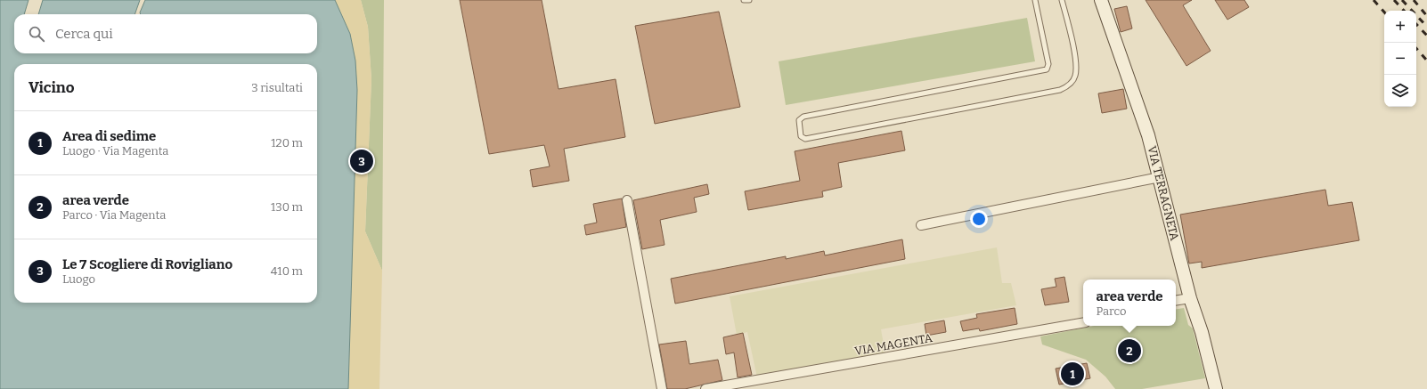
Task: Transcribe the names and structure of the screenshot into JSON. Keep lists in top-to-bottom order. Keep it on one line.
{"streets":{"street":["VIA TERRAGNETA","VIA MAGENTA"]},"page":{"map_buttons":["+","−"],"search":"Cerca qui","heading":["Vicino","3 risultati"],"list":[{"mark":"1","name":"Area di sedime","note":"Luogo · Via Magenta","value":"120 m"},{"mark":"2","name":"area verde","note":"Parco · Via Magenta","value":"130 m"},{"mark":"3","name":"Le 7 Scogliere di Rovigliano","note":"Luogo","value":"410 m"}],"pins":["3","2","1"],"popup":["area verde","Parco"]}}
